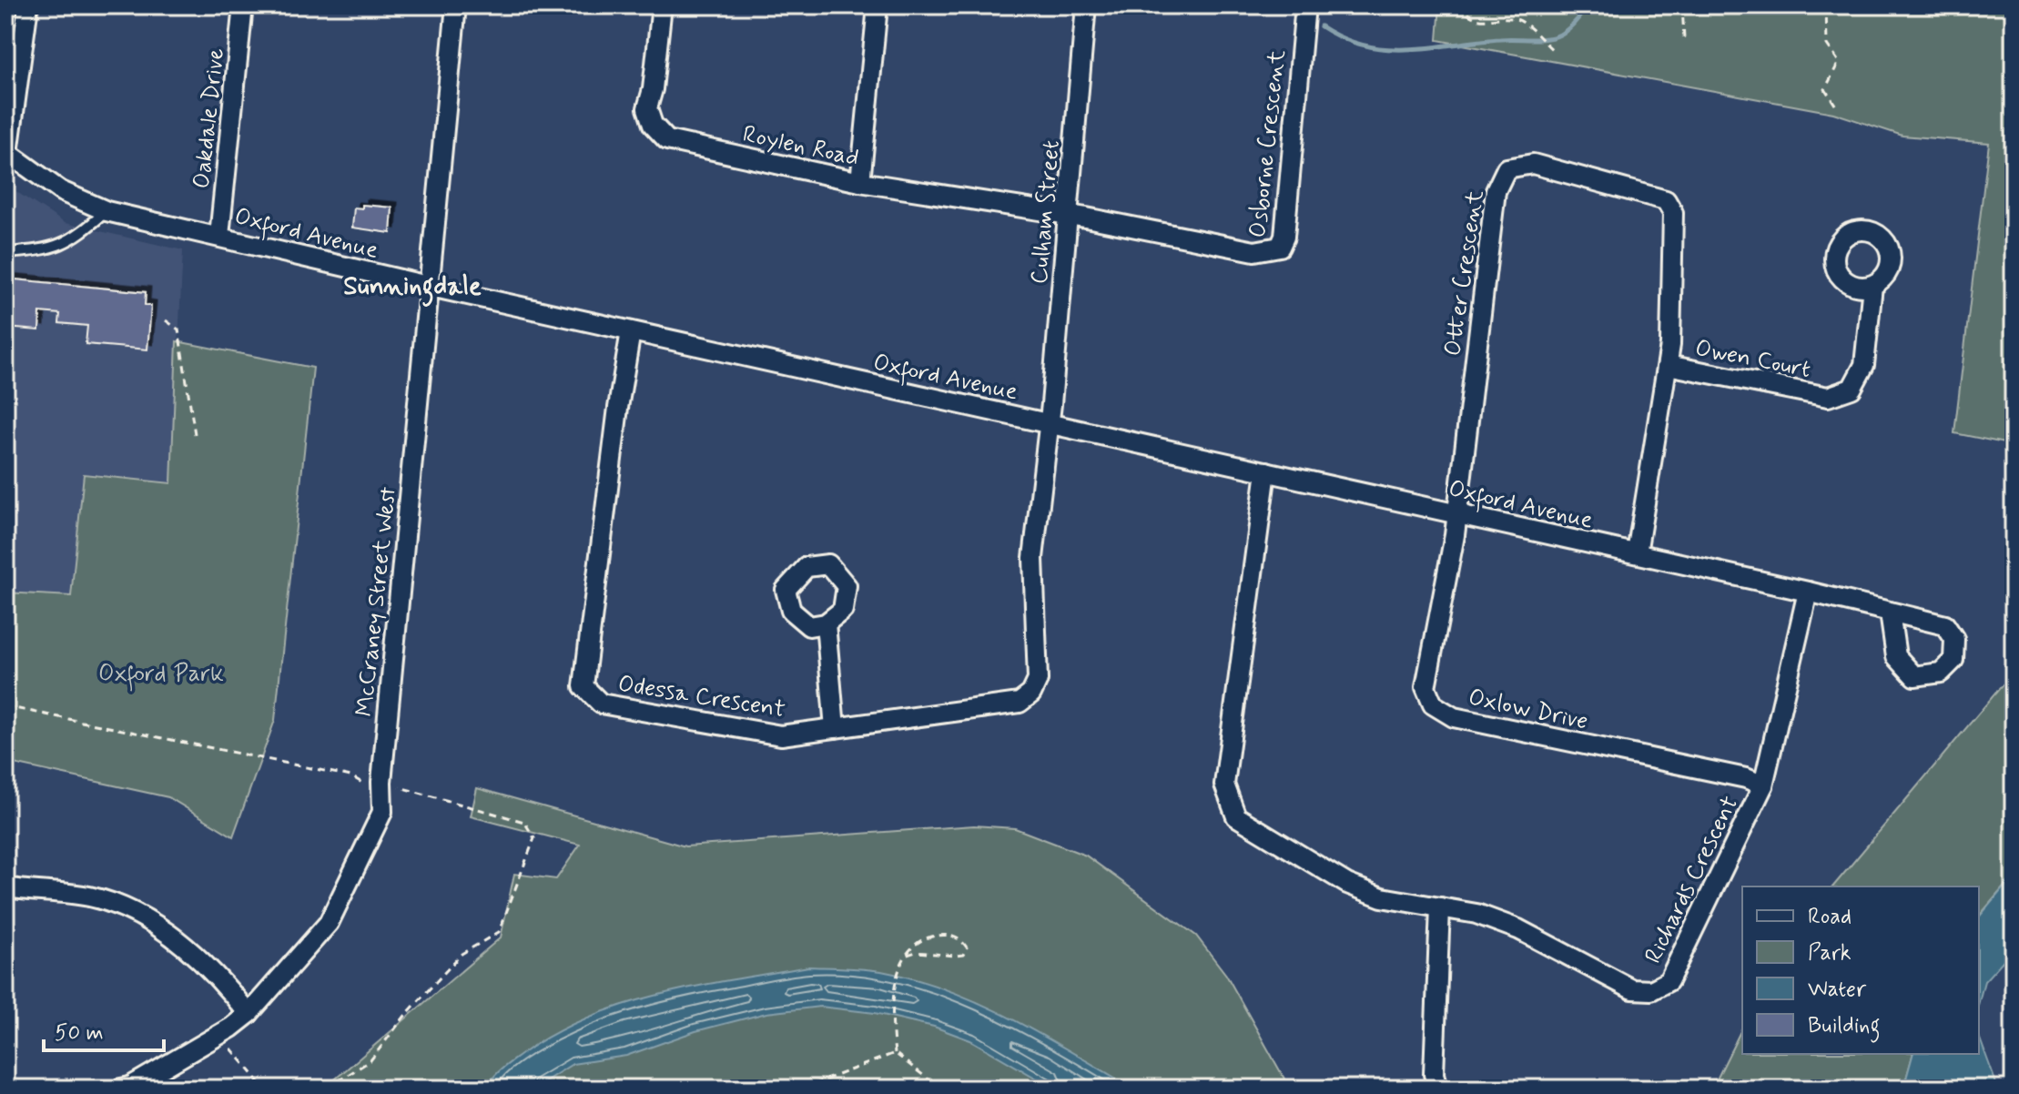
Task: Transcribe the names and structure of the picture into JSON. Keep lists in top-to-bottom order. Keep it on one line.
{"streets":{"street":["Oakdale Drive","Osborne Crescent","Roylen Road","Culham Street","Oxford Avenue","Otter Crescent","Owen Court","McCraney Street West","Odessa Crescent","Oxlow Drive","Richards Crescent"]},"crossings":[["Oakdale Drive","Oxford Avenue"],["Osborne Crescent","Roylen Road"],["Osborne Crescent","Culham Street"],["Roylen Road","Culham Street"],["Culham Street","Oxford Avenue"],["Culham Street","Odessa Crescent"],["Oxford Avenue","Otter Crescent"],["Oxford Avenue","McCraney Street West"],["Oxford Avenue","Odessa Crescent"],["Oxford Avenue","Oxlow Drive"],["Oxford Avenue","Richards Crescent"],["Otter Crescent","Owen Court"],["Otter Crescent","Oxlow Drive"],["Oxlow Drive","Richards Crescent"]],"districts":["Sunningdale"],"parks":["Oxford Park"],"legend":["Road","Park","Water","Building"],"scale_bar":"50 m"}
